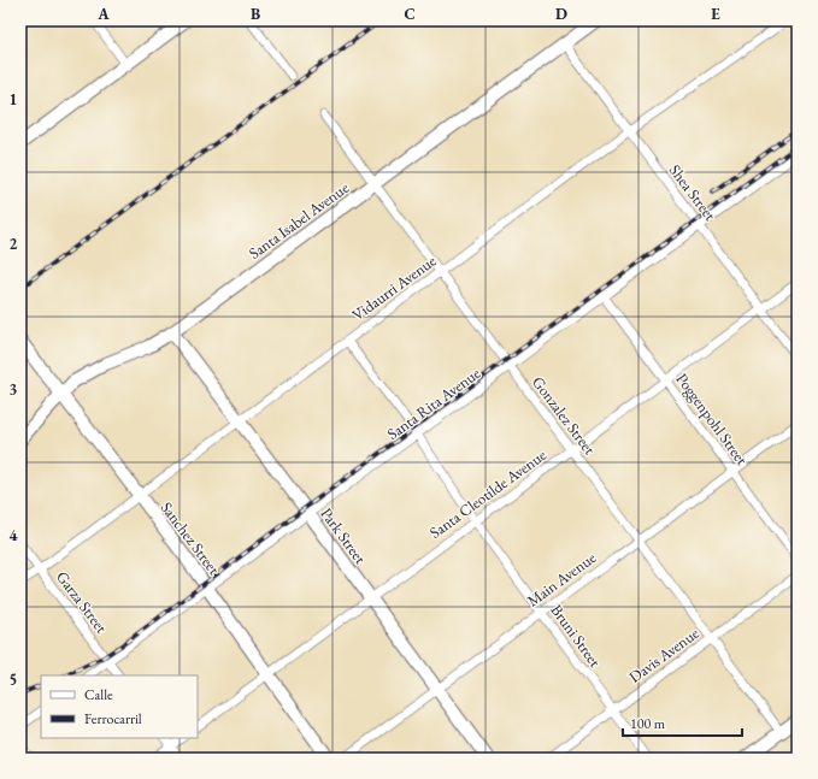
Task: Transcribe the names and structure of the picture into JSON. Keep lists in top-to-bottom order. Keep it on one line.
{"streets":{"main road":["Santa Isabel Avenue","Park Street","Sanchez Street"],"street":["Shea Street","Vidaurri Avenue","Santa Rita Avenue","Gonzalez Street","Poggenpohl Street","Santa Cleotilde Avenue","Main Avenue","Garza Street","Bruni Street","Davis Avenue"]},"crossings":[["Shea Street","Santa Isabel Avenue"],["Shea Street","Vidaurri Avenue"],["Shea Street","Santa Rita Avenue"],["Shea Street","Santa Cleotilde Avenue"],["Santa Isabel Avenue","Gonzalez Street"],["Santa Isabel Avenue","Park Street"],["Santa Isabel Avenue","Sanchez Street"],["Vidaurri Avenue","Gonzalez Street"],["Vidaurri Avenue","Park Street"],["Vidaurri Avenue","Sanchez Street"],["Vidaurri Avenue","Garza Street"],["Vidaurri Avenue","Bruni Street"],["Santa Rita Avenue","Gonzalez Street"],["Santa Rita Avenue","Poggenpohl Street"],["Santa Rita Avenue","Park Street"],["Santa Rita Avenue","Sanchez Street"],["Santa Rita Avenue","Garza Street"],["Santa Rita Avenue","Bruni Street"],["Gonzalez Street","Santa Cleotilde Avenue"],["Gonzalez Street","Main Avenue"],["Gonzalez Street","Davis Avenue"],["Poggenpohl Street","Santa Cleotilde Avenue"],["Poggenpohl Street","Main Avenue"],["Santa Cleotilde Avenue","Park Street"],["Santa Cleotilde Avenue","Sanchez Street"],["Santa Cleotilde Avenue","Bruni Street"],["Park Street","Main Avenue"],["Main Avenue","Bruni Street"],["Bruni Street","Davis Avenue"]],"legend":["Calle","Ferrocarril"],"scale_bar":"100 m","grid":{"columns":["A","B","C","D","E"],"rows":["1","2","3","4","5"]}}
